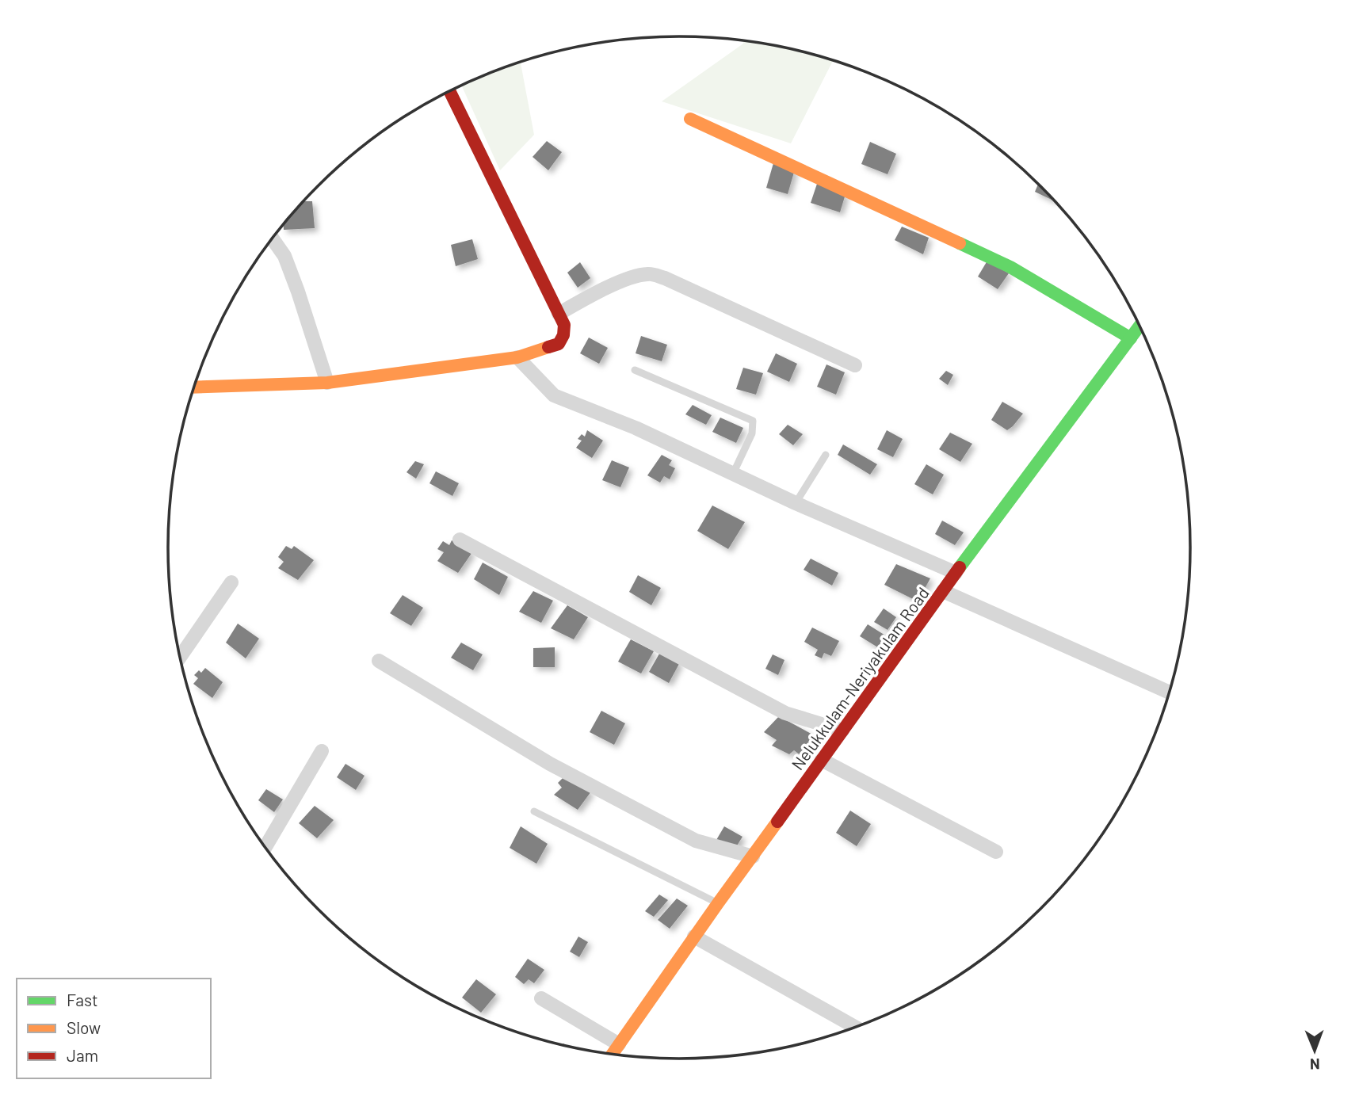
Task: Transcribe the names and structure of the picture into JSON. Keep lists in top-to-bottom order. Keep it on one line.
{"streets":{"street":["Nelukkulam-Neriyakulam Road"]},"legend":["Fast","Slow","Jam"],"north":"bottom"}
